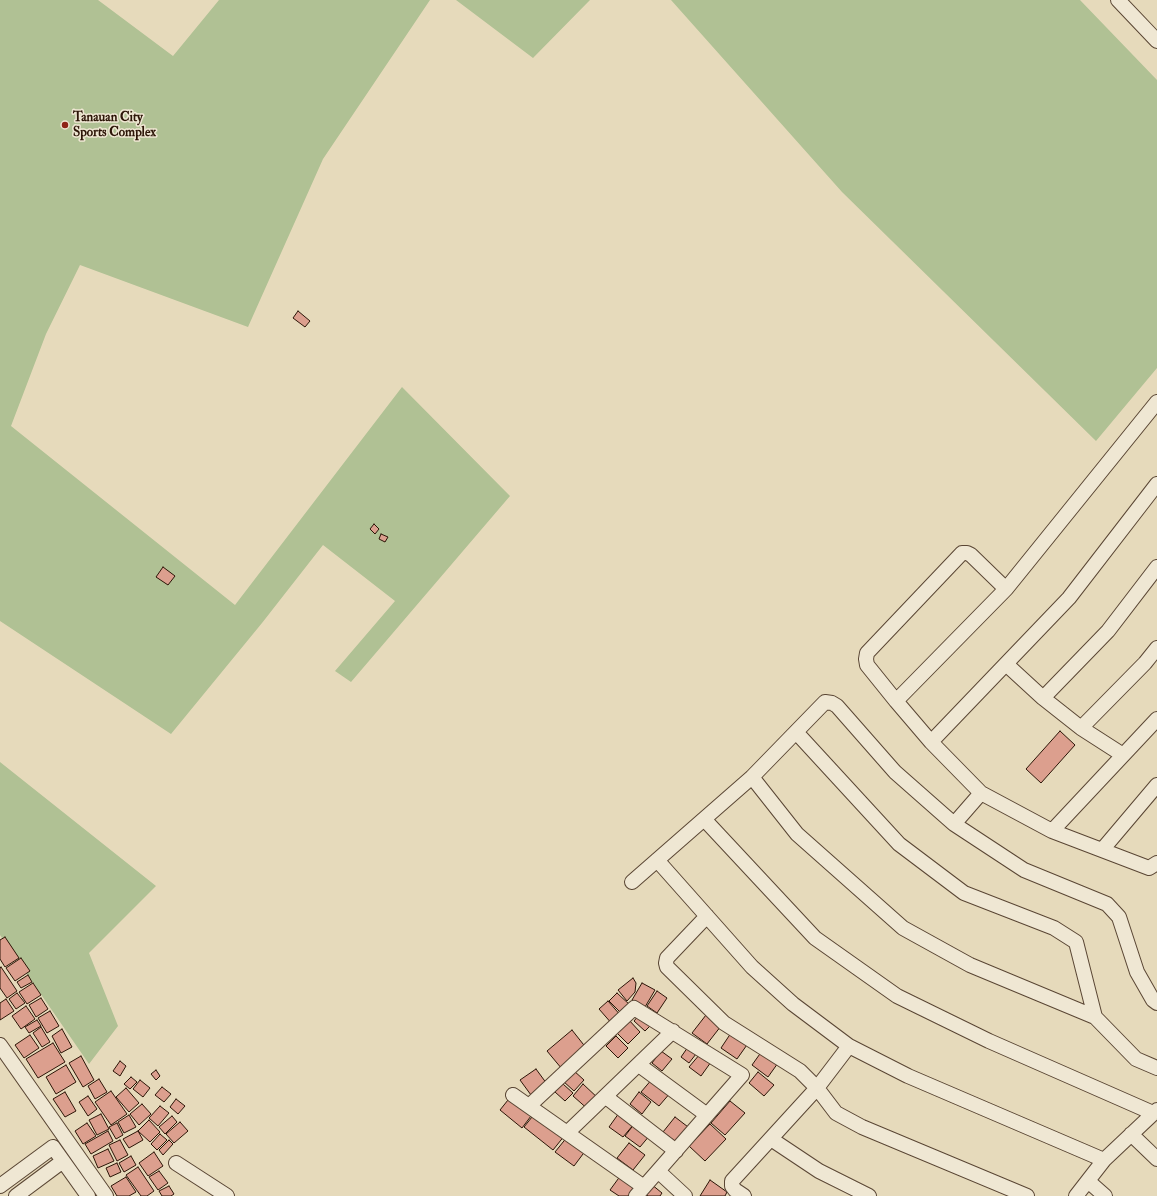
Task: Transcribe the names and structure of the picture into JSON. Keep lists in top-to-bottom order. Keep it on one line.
{"places":["Tanauan City Sports Complex"]}
